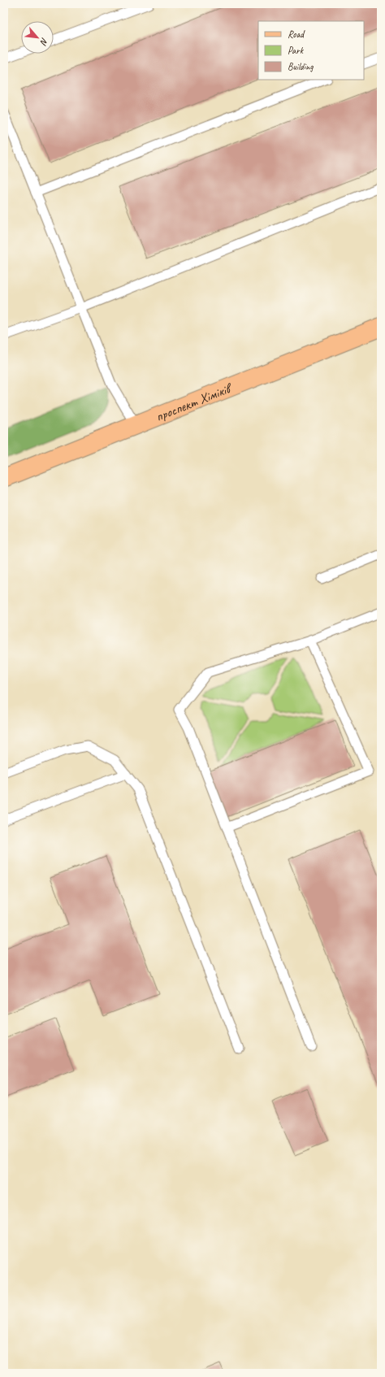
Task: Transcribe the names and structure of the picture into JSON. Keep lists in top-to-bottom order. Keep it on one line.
{"streets":{"main road":["проспект Хіміків"]},"legend":["Road","Park","Building"],"north":"bottom right"}
